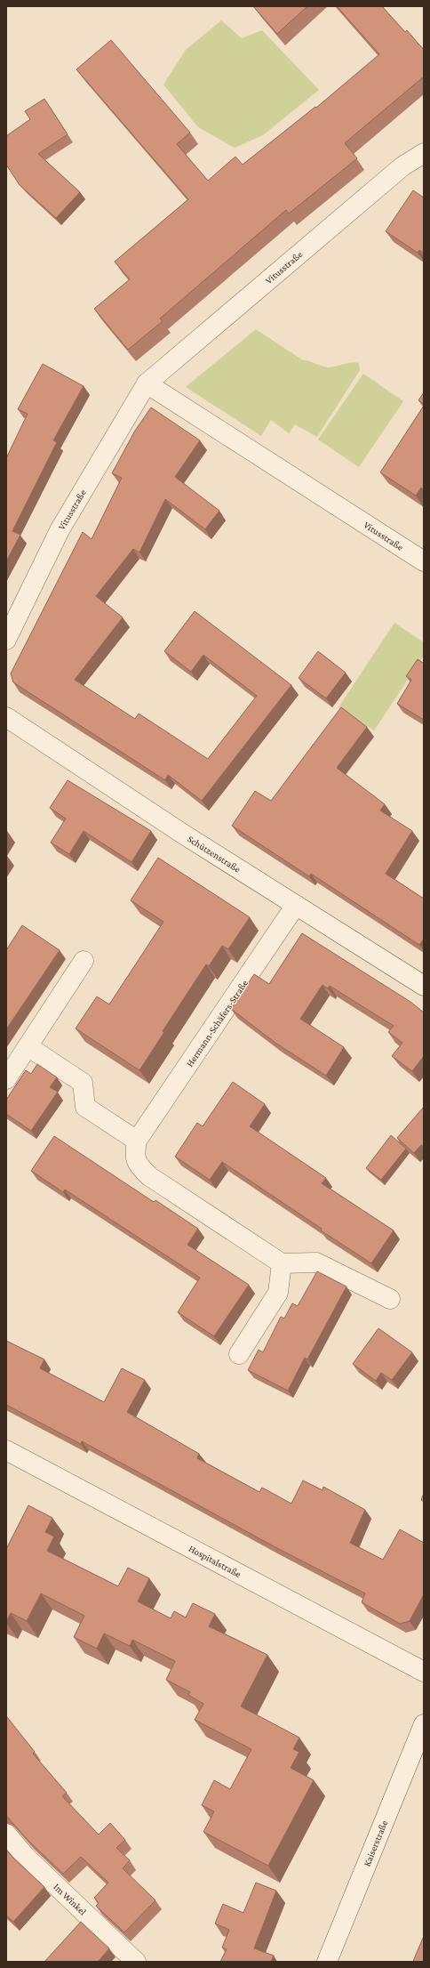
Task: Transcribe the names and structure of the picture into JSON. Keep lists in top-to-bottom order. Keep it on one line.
{"streets":{"street":["Vitusstraße","Schützenstraße","Hermann-Schäfers-Straße","Hospitalstraße","Kaiserstraße","Im Winkel"]},"crossings":[["Schützenstraße","Hermann-Schäfers-Straße"]]}
